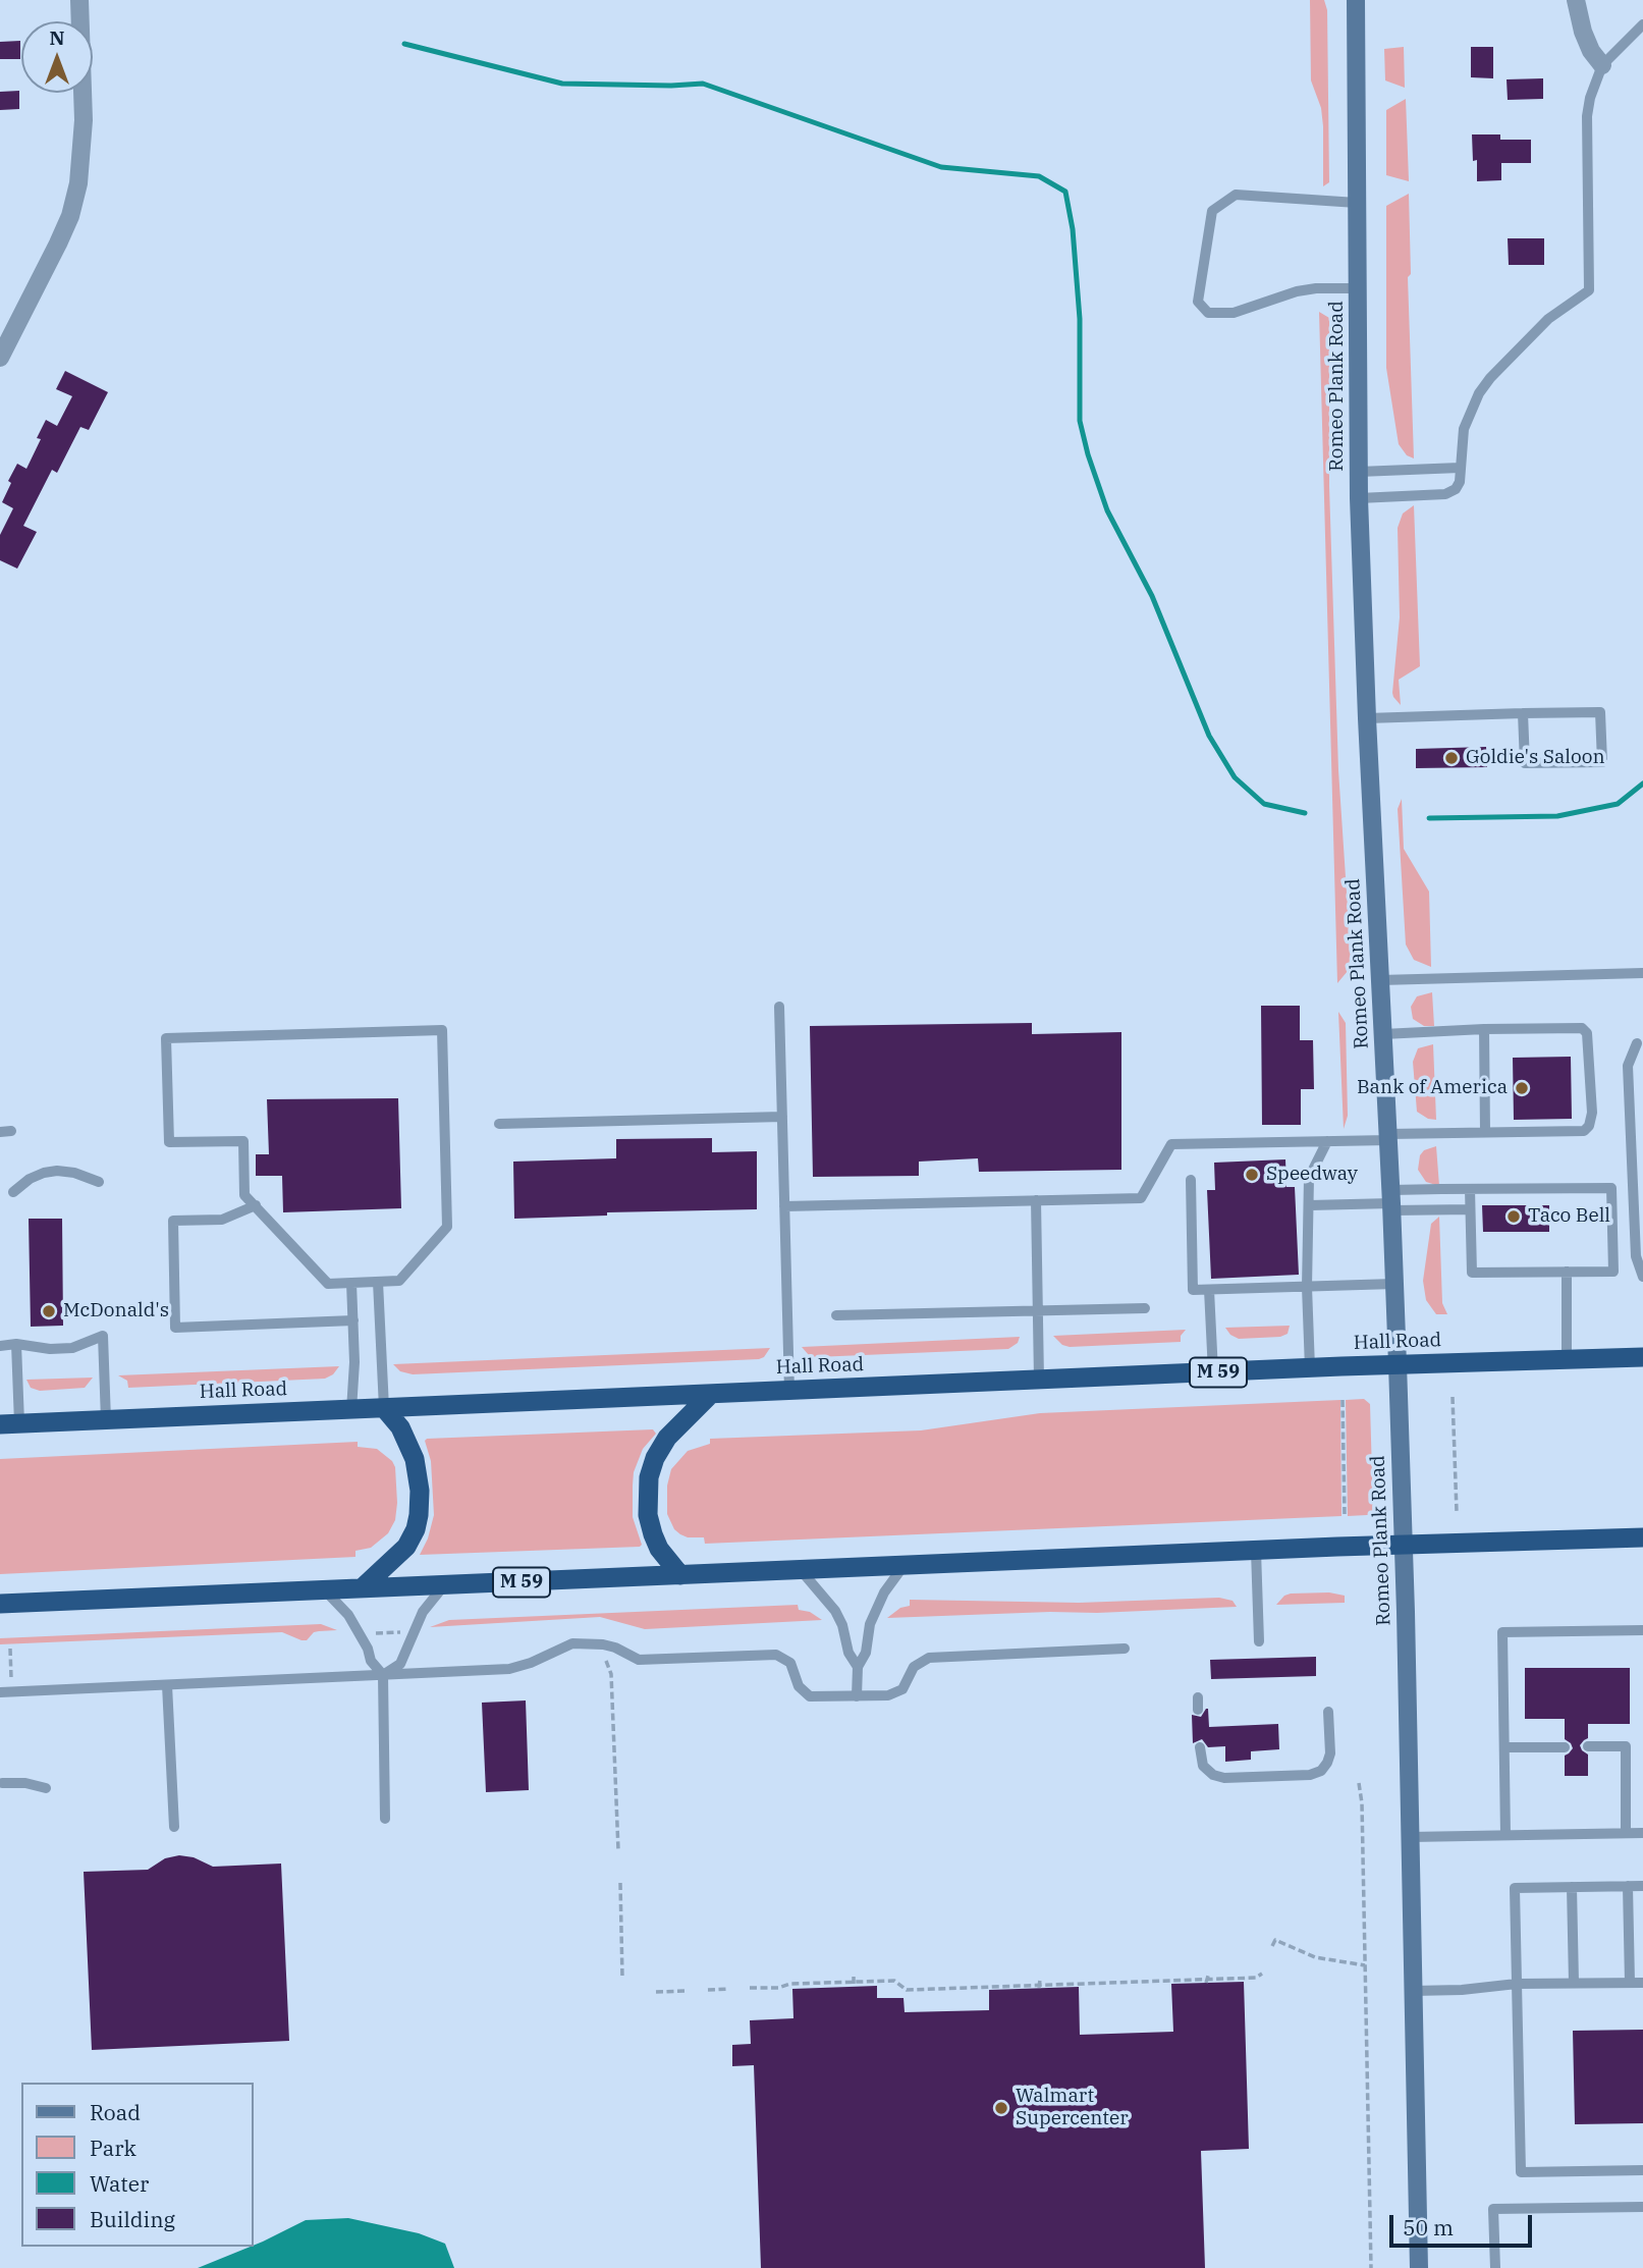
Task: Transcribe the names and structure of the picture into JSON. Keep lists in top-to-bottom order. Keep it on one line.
{"streets":{"highway":["Hall Road","M 59"],"main road":["Romeo Plank Road"]},"crossings":[["Romeo Plank Road","Hall Road"],["Romeo Plank Road","M 59"]],"places":["Goldie's Saloon","Bank of America","Speedway","Taco Bell","McDonald's","Walmart Supercenter"],"legend":["Road","Park","Water","Building"],"scale_bar":"50 m","north":"top"}
